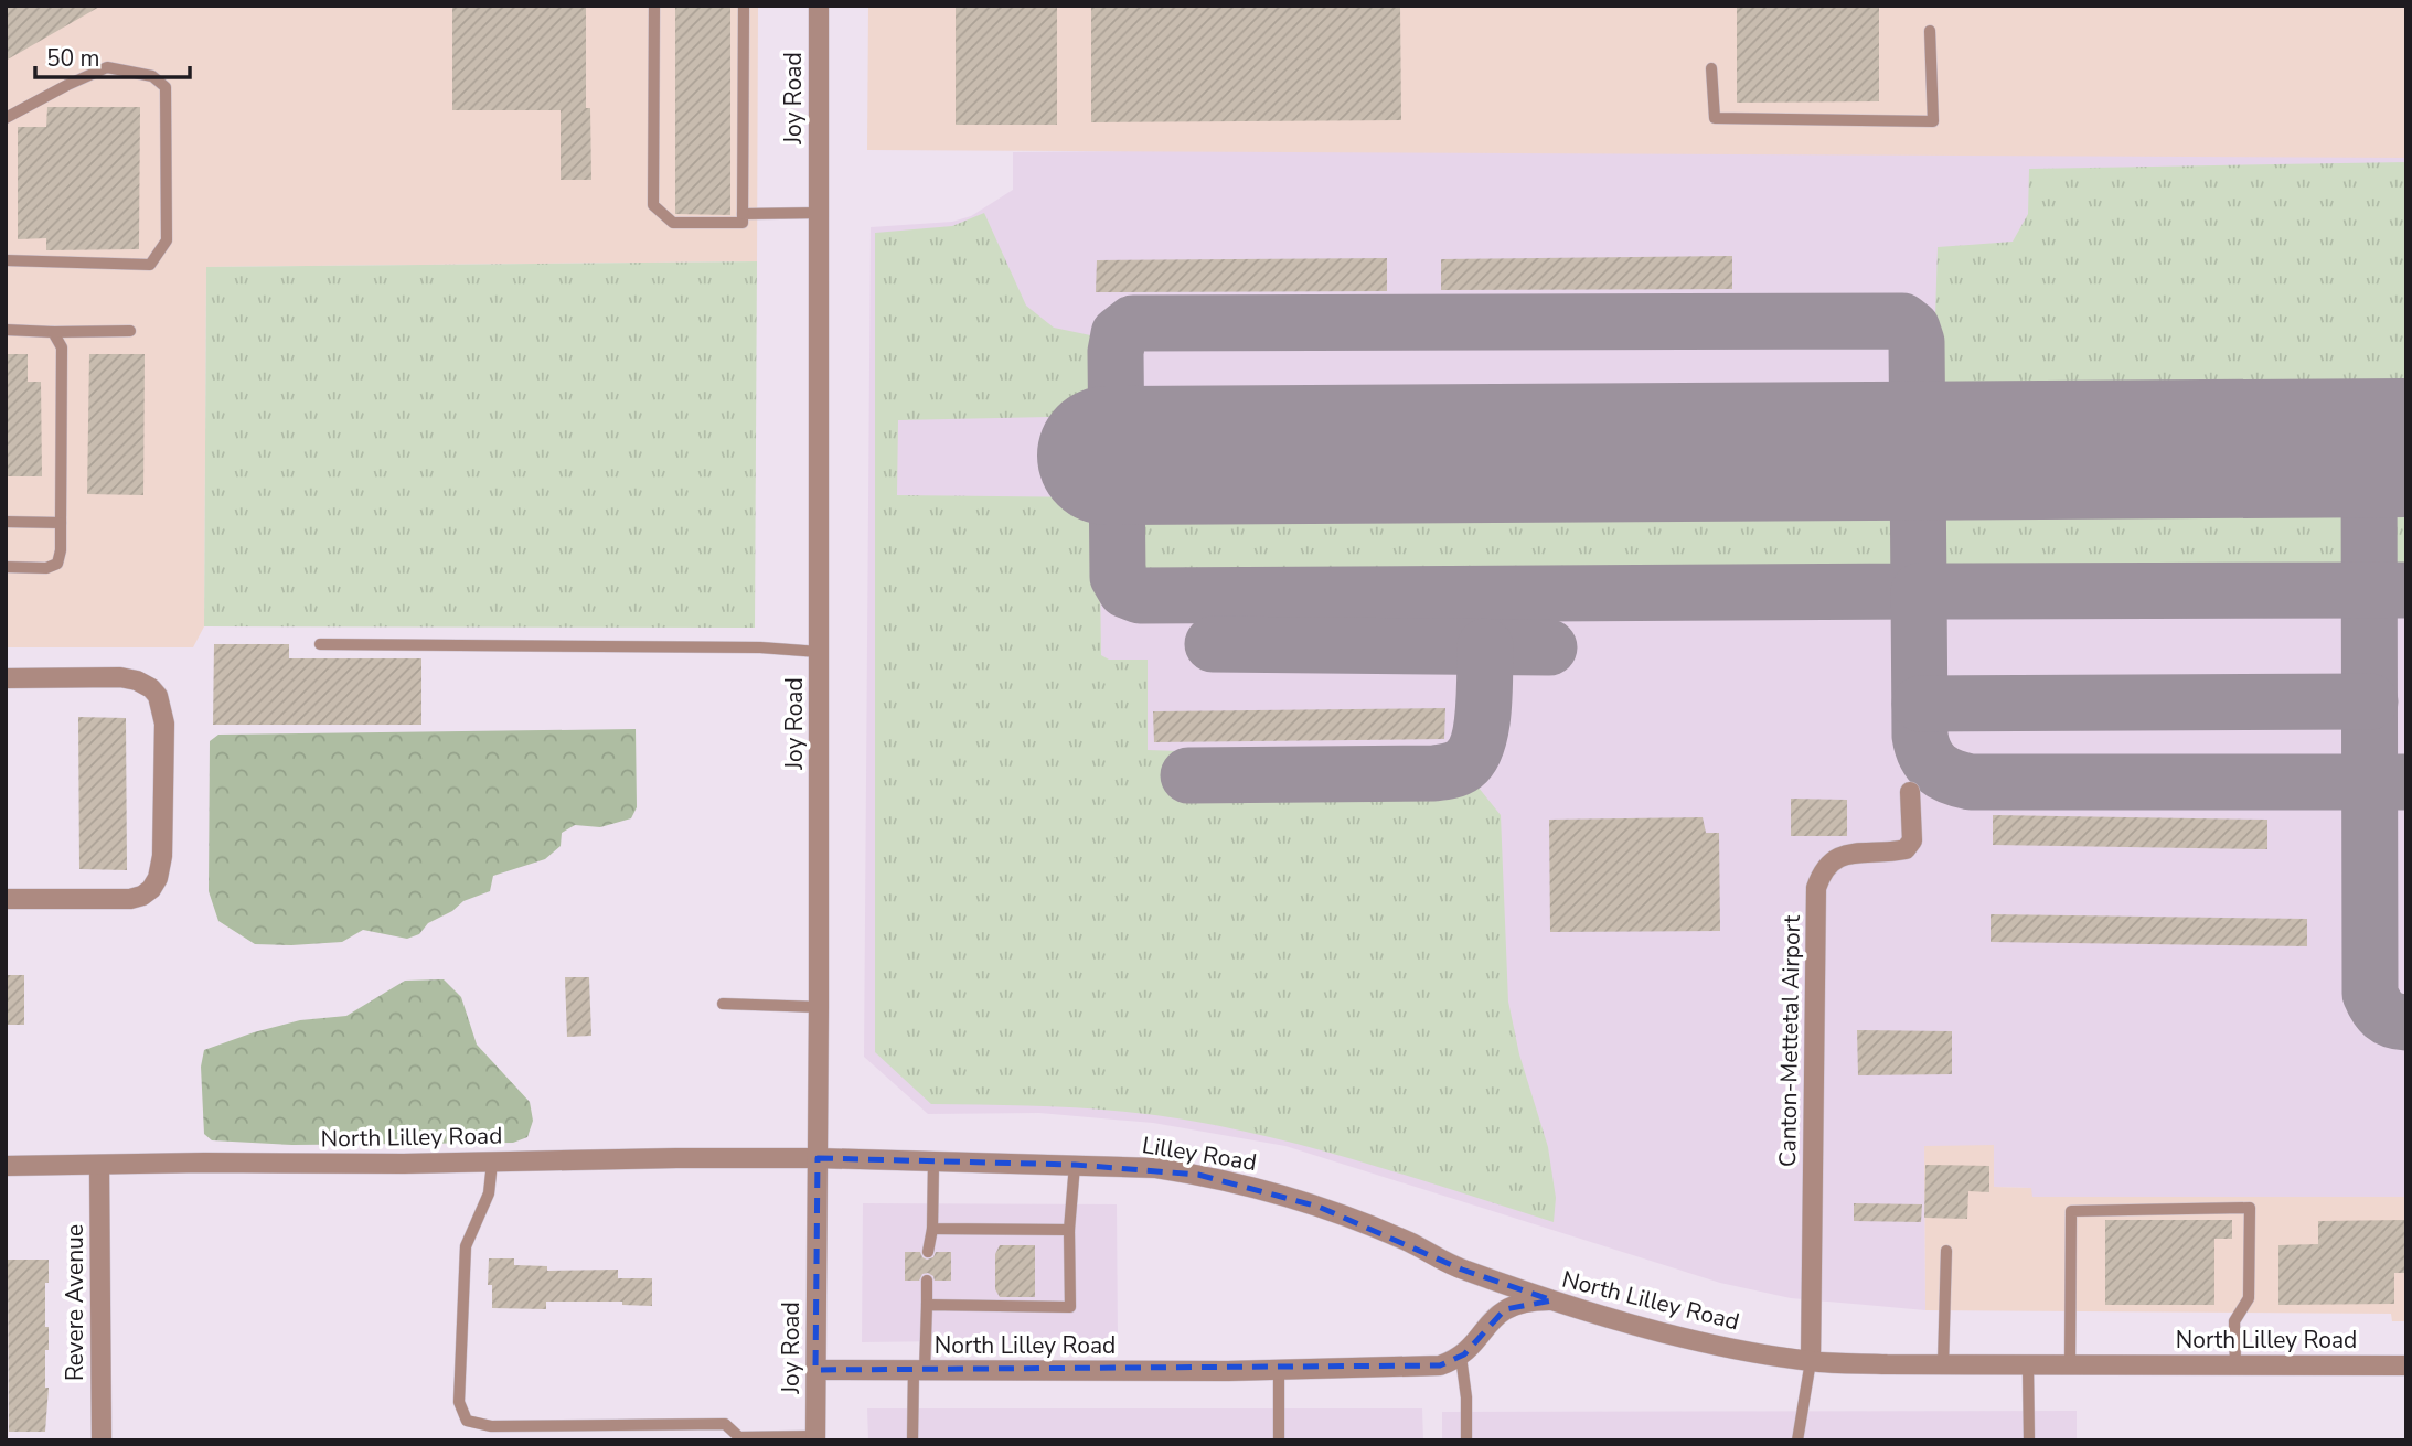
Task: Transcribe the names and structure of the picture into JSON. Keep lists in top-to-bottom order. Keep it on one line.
{"streets":{"street":["Joy Road","Canton-Mettetal Airport","North Lilley Road","Lilley Road","Revere Avenue"]},"crossings":[["Joy Road","North Lilley Road"],["Joy Road","Lilley Road"],["Canton-Mettetal Airport","North Lilley Road"],["North Lilley Road","Lilley Road"],["North Lilley Road","Revere Avenue"]],"scale_bar":"50 m"}
